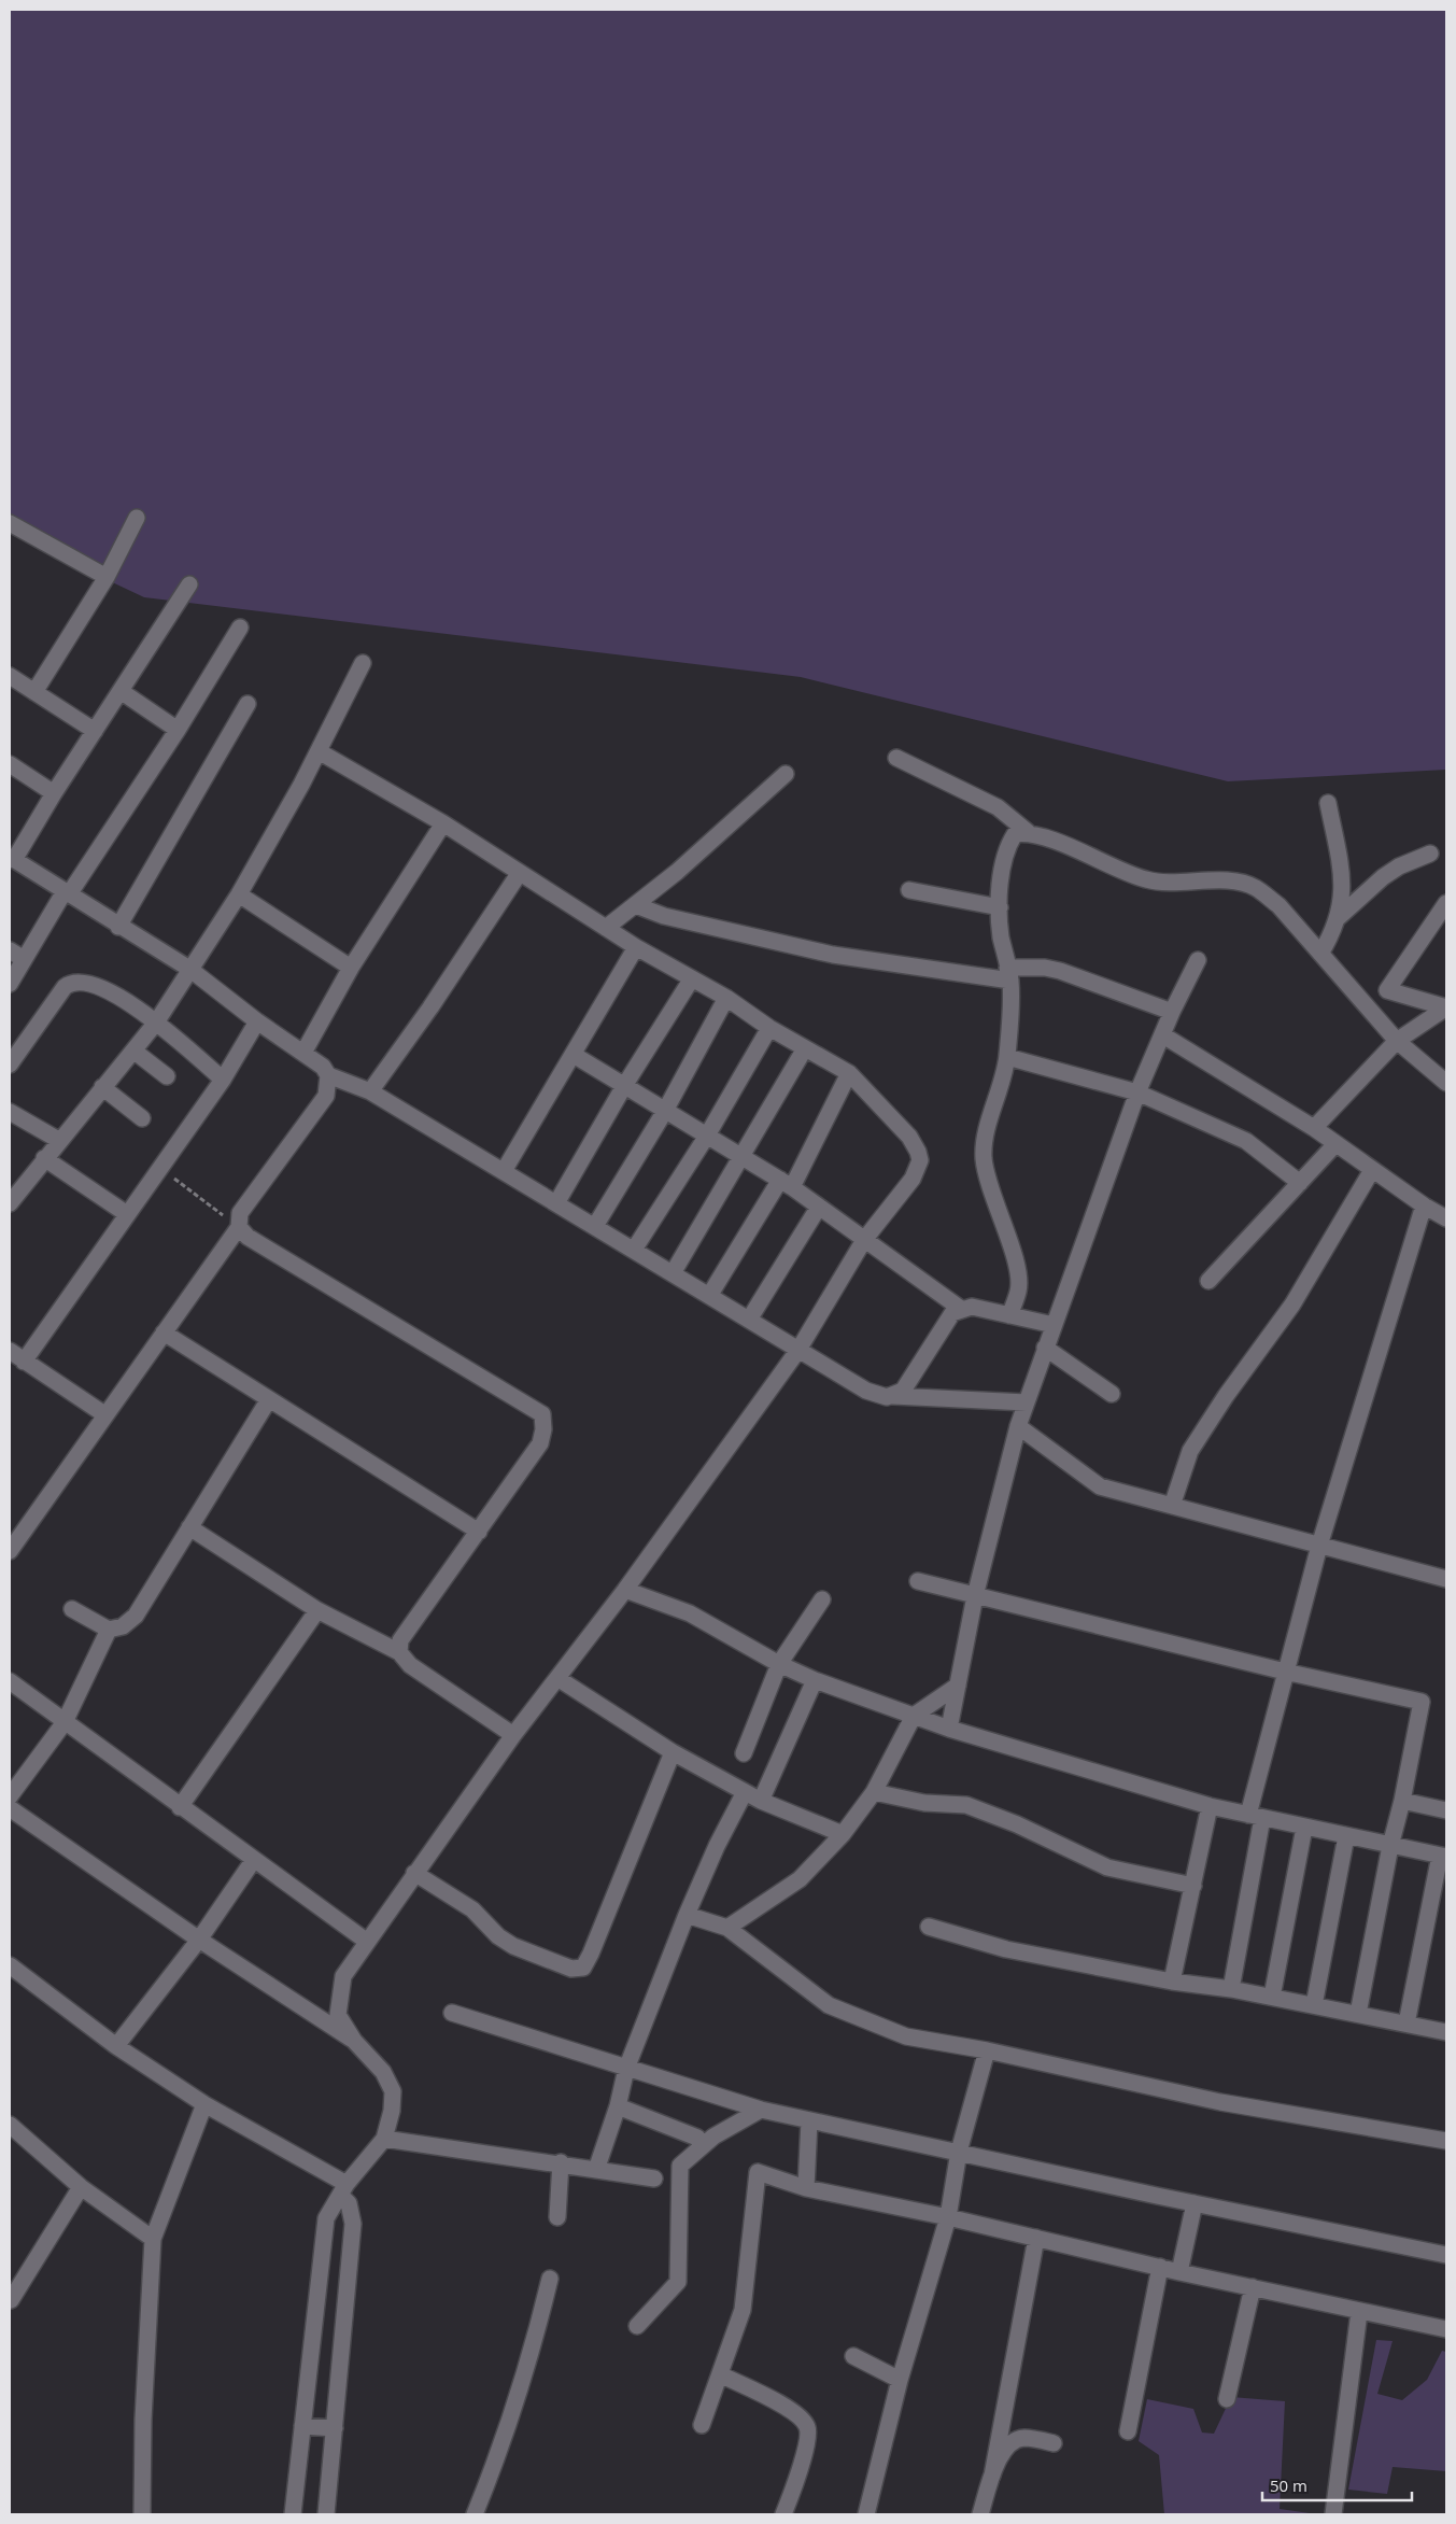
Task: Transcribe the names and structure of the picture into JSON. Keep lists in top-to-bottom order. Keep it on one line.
{"scale_bar":"50 m"}
